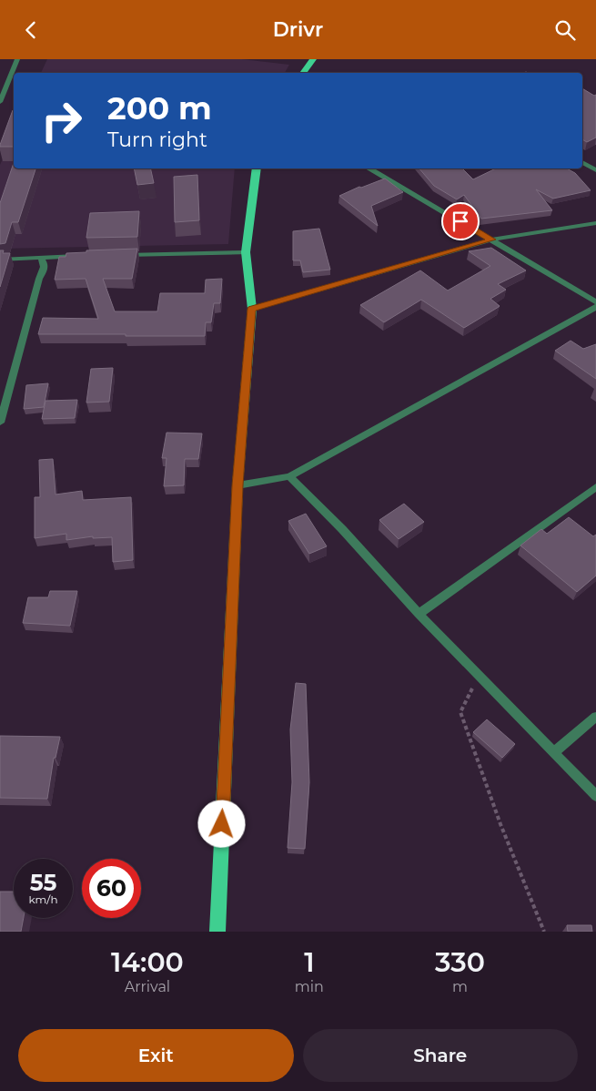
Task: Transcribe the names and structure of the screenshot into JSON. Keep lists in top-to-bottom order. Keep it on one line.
{"page":{"header":"Drivr","turn":["200 m","Turn right"],"speed":"55 km/h","limit":"60","eta":["14:00","Arrival","1","min","330","m"],"buttons":["Exit","Share"]}}
